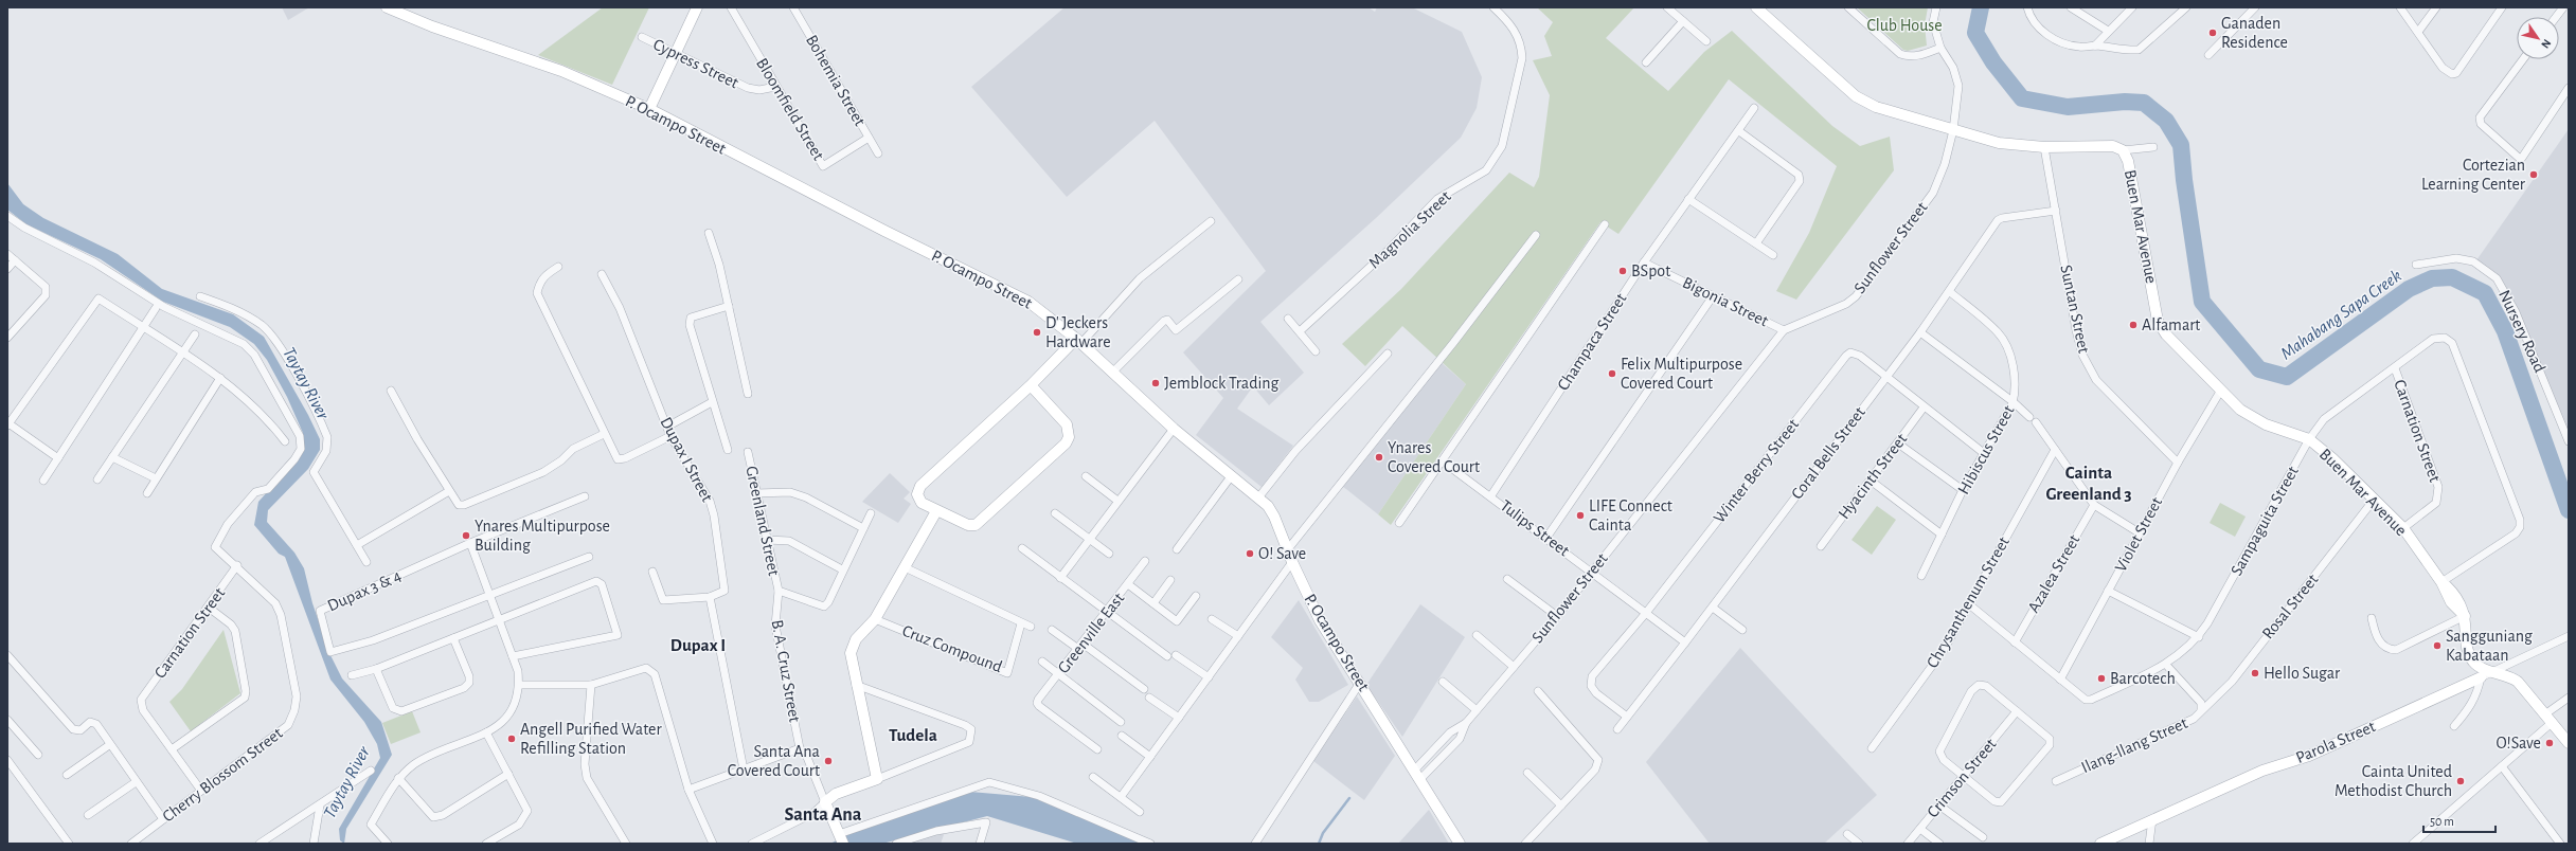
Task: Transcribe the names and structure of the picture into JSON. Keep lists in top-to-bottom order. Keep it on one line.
{"streets":{"street":["Cypress Street","Bohemia Street","Bloomfield Street","P. Ocampo Street","Buen Mar Avenue","Magnolia Street","Sunflower Street","Bigonia Street","Suntan Street","Nursery Road","Champaca Street","Carnation Street","Hibiscus Street","Coral Bells Street","Dupax I Street","Winter Berry Street","Hyacinth Street","Greenland Street","Sampaguita Street","Tulips Street","Violet Street","Azalea Street","Dupax 3 & 4","Chrysanthenum Street","Rosal Street","Greenville East","Cruz Compound","B. A. Cruz Street","Parola Street","Ilang-llang Street","Cherry Blossom Street","Crimson Street"]},"crossings":[["Cypress Street","Bloomfield Street"],["Bohemia Street","Bloomfield Street"],["P. Ocampo Street","Sunflower Street"],["Buen Mar Avenue","Sunflower Street"],["Buen Mar Avenue","Suntan Street"],["Buen Mar Avenue","Carnation Street"],["Buen Mar Avenue","Sampaguita Street"],["Buen Mar Avenue","Violet Street"],["Buen Mar Avenue","Rosal Street"],["Buen Mar Avenue","Parola Street"],["Sunflower Street","Bigonia Street"],["Sunflower Street","Tulips Street"],["Bigonia Street","Champaca Street"],["Suntan Street","Coral Bells Street"],["Suntan Street","Violet Street"],["Champaca Street","Tulips Street"],["Carnation Street","Sampaguita Street"],["Carnation Street","Cherry Blossom Street"],["Hibiscus Street","Coral Bells Street"],["Hibiscus Street","Winter Berry Street"],["Coral Bells Street","Winter Berry Street"],["Coral Bells Street","Tulips Street"],["Winter Berry Street","Hyacinth Street"],["Winter Berry Street","Tulips Street"],["Greenland Street","B. A. Cruz Street"],["Sampaguita Street","Violet Street"],["Sampaguita Street","Azalea Street"],["Sampaguita Street","Chrysanthenum Street"],["Sampaguita Street","Ilang-llang Street"],["Rosal Street","Ilang-llang Street"]],"districts":["Cainta Greenland 3","Dupax I","Tudela","Santa Ana"],"water":["Mahabang Sapa Creek","Taytay River"],"parks":["Club House"],"places":["Ganaden Residence","Cortezian Learning Center","BSpot","Alfamart","D' Jeckers Hardware","Felix Multipurpose Covered Court","Jemblock Trading","Ynares Covered Court","LIFE Connect Cainta","Ynares Multipurpose Building","O! Save","Sangguniang Kabataan","Hello Sugar","Barcotech","Angell Purified Water Refilling Station","O!Save","Santa Ana Covered Court","Cainta United Methodist Church"],"scale_bar":"50 m","north":"bottom right"}
